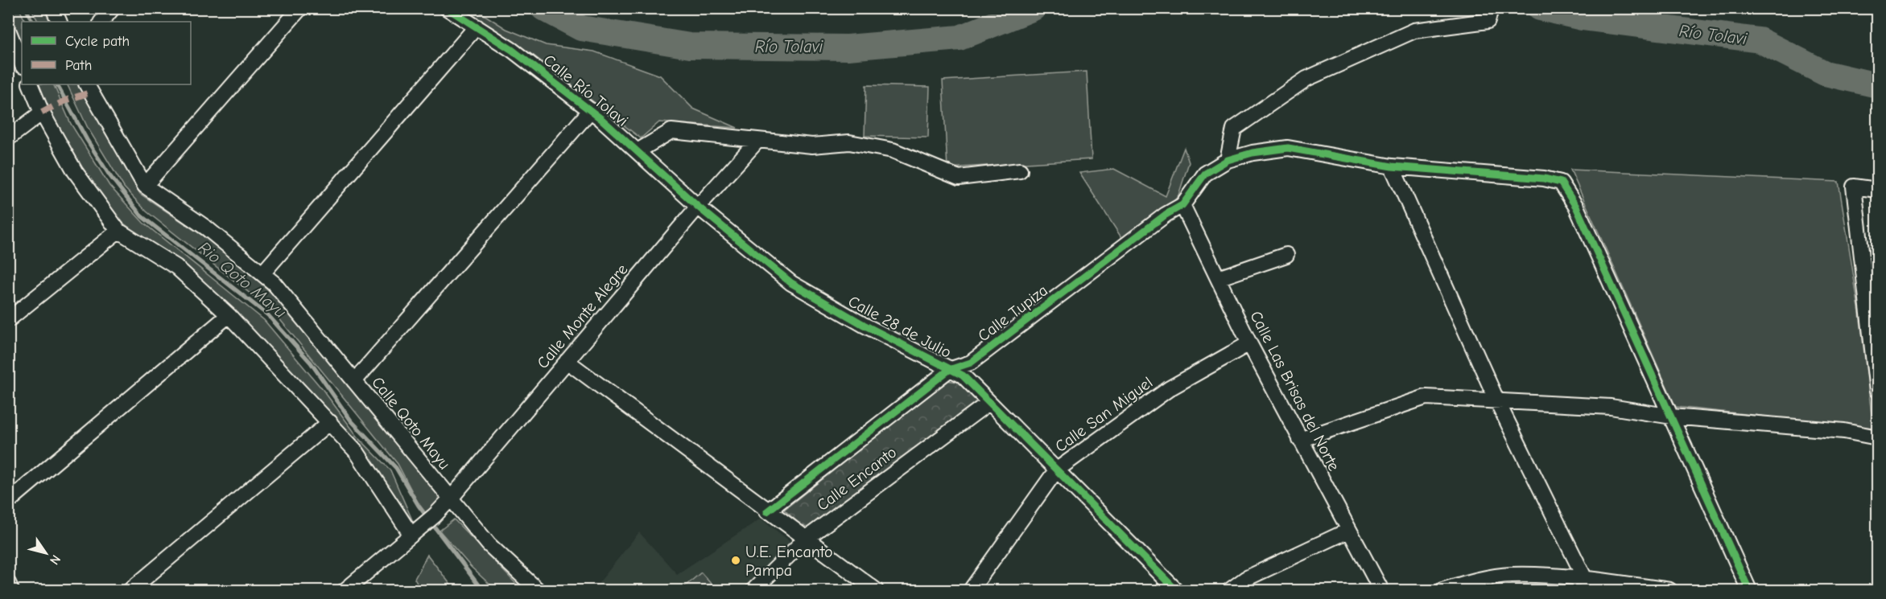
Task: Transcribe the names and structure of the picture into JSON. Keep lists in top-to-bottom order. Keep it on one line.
{"streets":{"street":["Calle Río Tolavi","Calle Tupiza","Calle Monte Alegre","Calle 28 de Julio","Calle Las Brisas del Norte","Calle San Miguel","Calle Qoto Mayu","Calle Encanto"]},"crossings":[["Calle Río Tolavi","Calle Monte Alegre"],["Calle Río Tolavi","Calle 28 de Julio"],["Calle Tupiza","Calle 28 de Julio"],["Calle Tupiza","Calle Las Brisas del Norte"],["Calle Monte Alegre","Calle 28 de Julio"],["Calle Monte Alegre","Calle Qoto Mayu"],["Calle 28 de Julio","Calle San Miguel"],["Calle 28 de Julio","Calle Encanto"],["Calle Las Brisas del Norte","Calle San Miguel"]],"water":["Río Tolavi","Rio Qoto Mayu"],"places":["U.E. Encanto Pampa"],"legend":["Cycle path","Path"],"north":"bottom right"}
